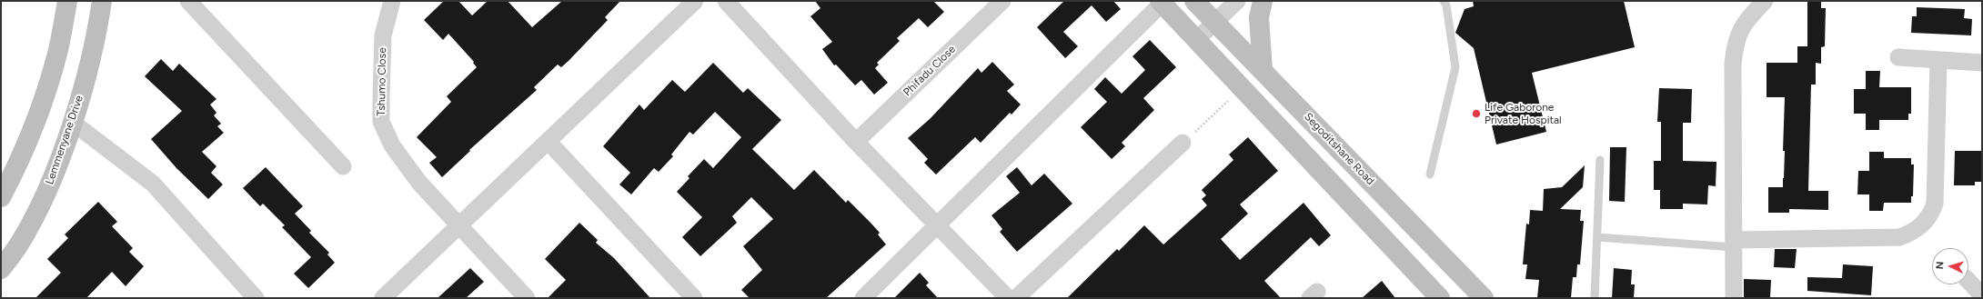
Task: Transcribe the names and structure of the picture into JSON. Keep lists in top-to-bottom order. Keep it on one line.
{"streets":{"main road":["Lemmenyane Drive","Segoditshane Road"],"street":["Phifadu Close","Tshumo Close"]},"places":["Life Gaborone Private Hospital"],"north":"left"}
